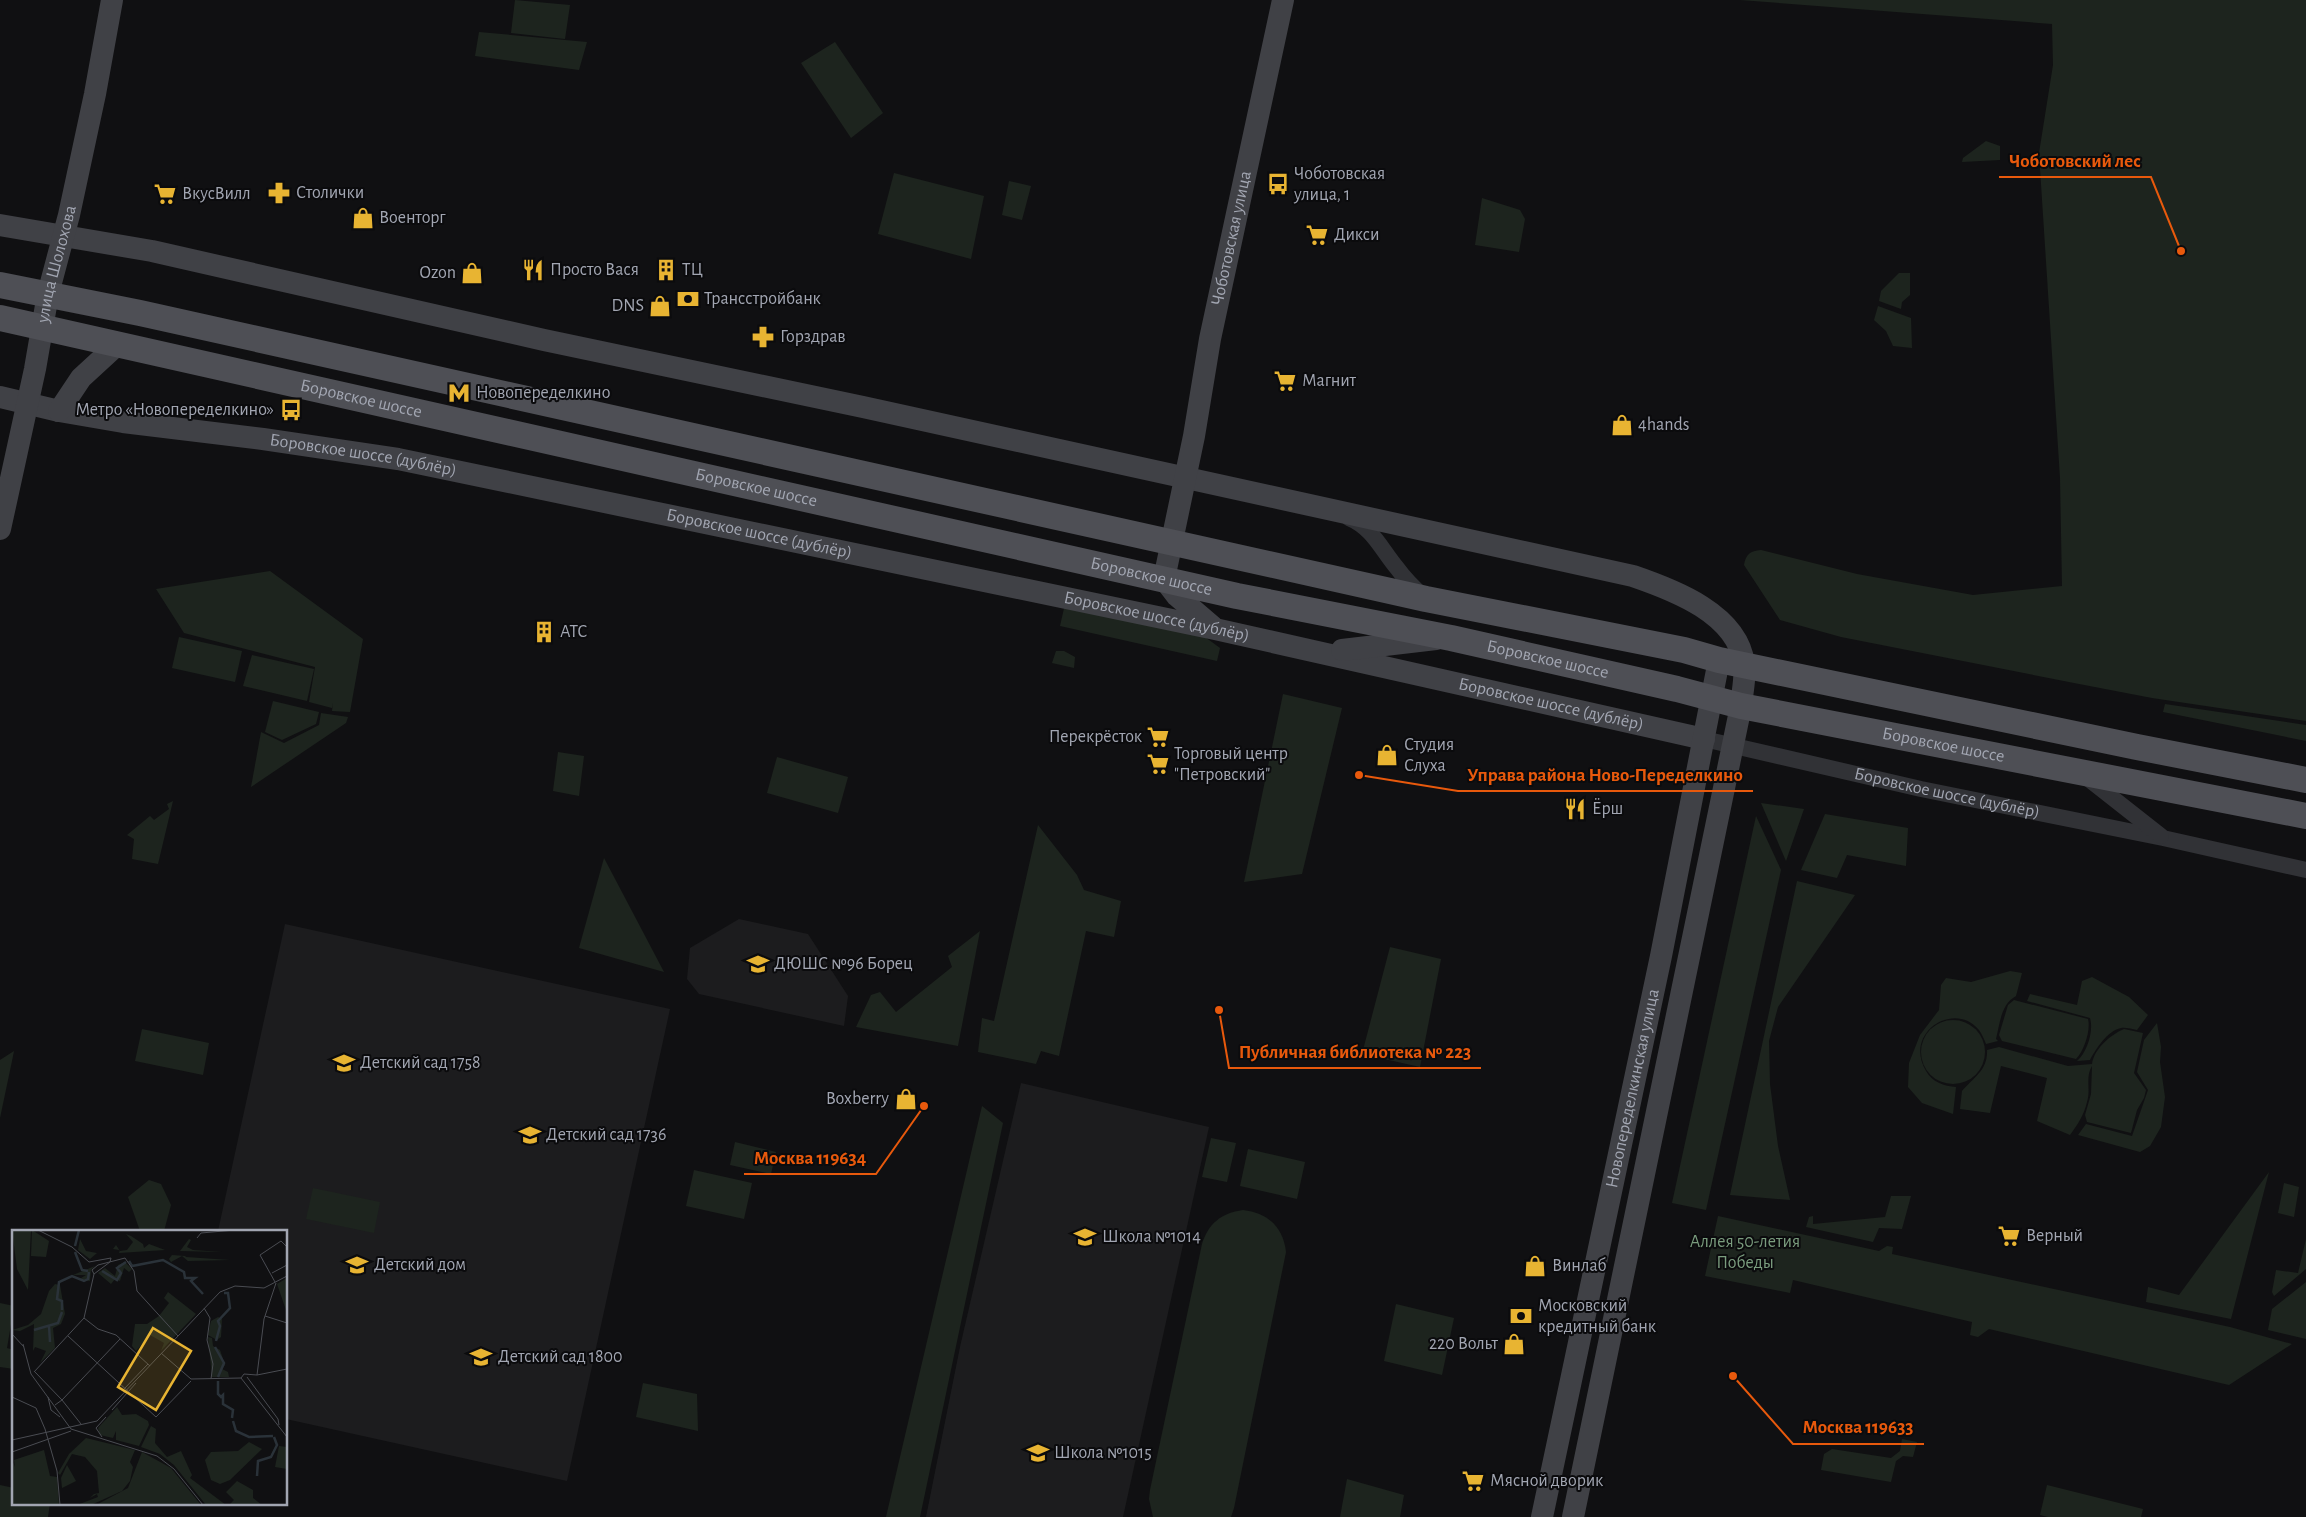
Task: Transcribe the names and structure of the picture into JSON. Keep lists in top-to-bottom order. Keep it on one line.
{"streets":{"main road":["Боровское шоссе"],"street":["Чоботовская улица","улица Шолохова","Боровское шоссе (дублёр)","Новопеределкинская улица"]},"crossings":[["Чоботовская улица","Боровское шоссе"],["улица Шолохова","Боровское шоссе"],["улица Шолохова","Боровское шоссе (дублёр)"],["Боровское шоссе","Новопеределкинская улица"],["Боровское шоссе (дублёр)","Новопеределкинская улица"]],"parks":["Аллея 50-летия Победы"],"places":{"bus stop":["Чоботовская улица, 1","Метро «Новопеределкино»"],"pharmacy":["Столички","Горздрав"],"supermarket":["ВкусВилл","Дикси","Магнит","Перекрёсток","Торговый центр \"Петровский\"","Верный","Мясной дворик"],"shop":["Военторг","Ozon","DNS","4hands","Студия Слуха","Boxberry","Винлаб","220 Вольт"],"other":["Чоботовский лес","Управа района Ново-Переделкино","Публичная библиотека № 223","Москва 119634","Москва 119633"],"restaurant":["Просто Вася","Ёрш"],"building":["ТЦ","АТС"],"bank":["Трансстройбанк","Московский кредитный банк"],"metro station":["Новопеределкино"],"school or university":["ДЮШС №96 Борец","Детский сад 1758","Детский сад 1736","Школа №1014","Детский дом","Детский сад 1800","Школа №1015"]}}
